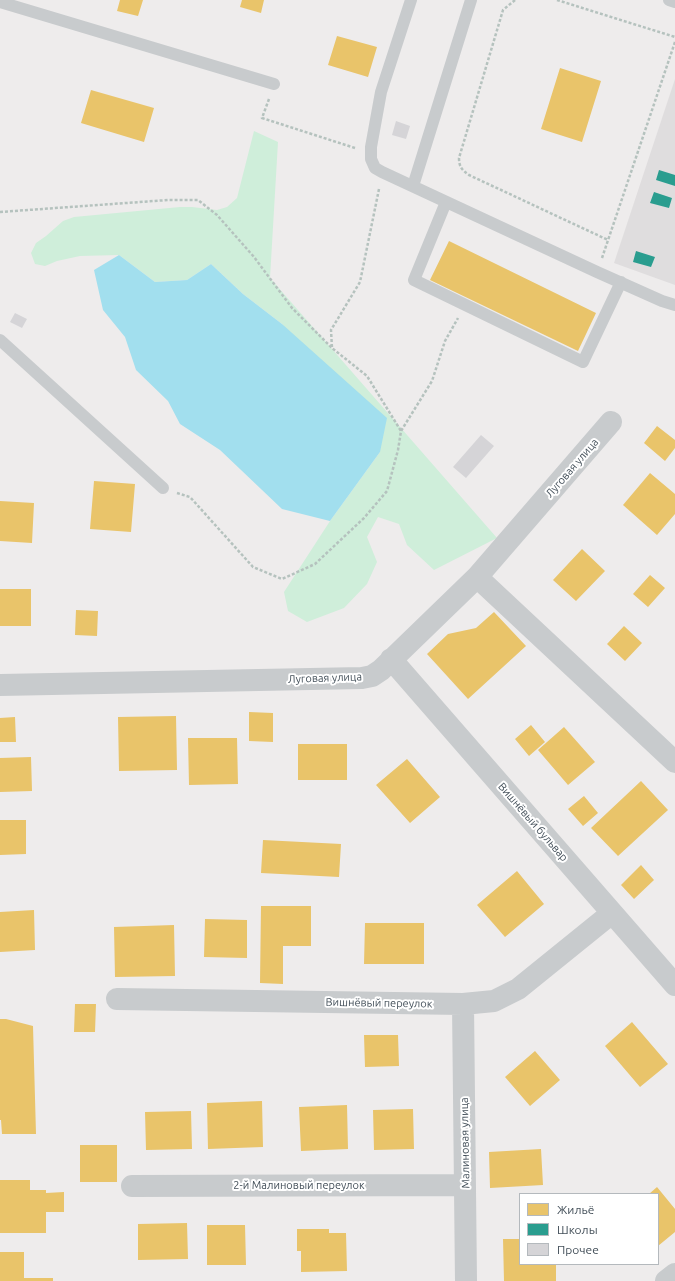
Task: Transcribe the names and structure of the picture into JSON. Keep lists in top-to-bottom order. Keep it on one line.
{"streets":{"street":["Луговая улица","Вишнёвый бульвар","Вишнёвый переулок","Малиновая улица","2-й Малиновый переулок"]},"crossings":[["Луговая улица","Вишнёвый бульвар"],["Вишнёвый бульвар","Вишнёвый переулок"],["Вишнёвый переулок","Малиновая улица"],["Малиновая улица","2-й Малиновый переулок"]],"legend":["Жильё","Школы","Прочее"]}
